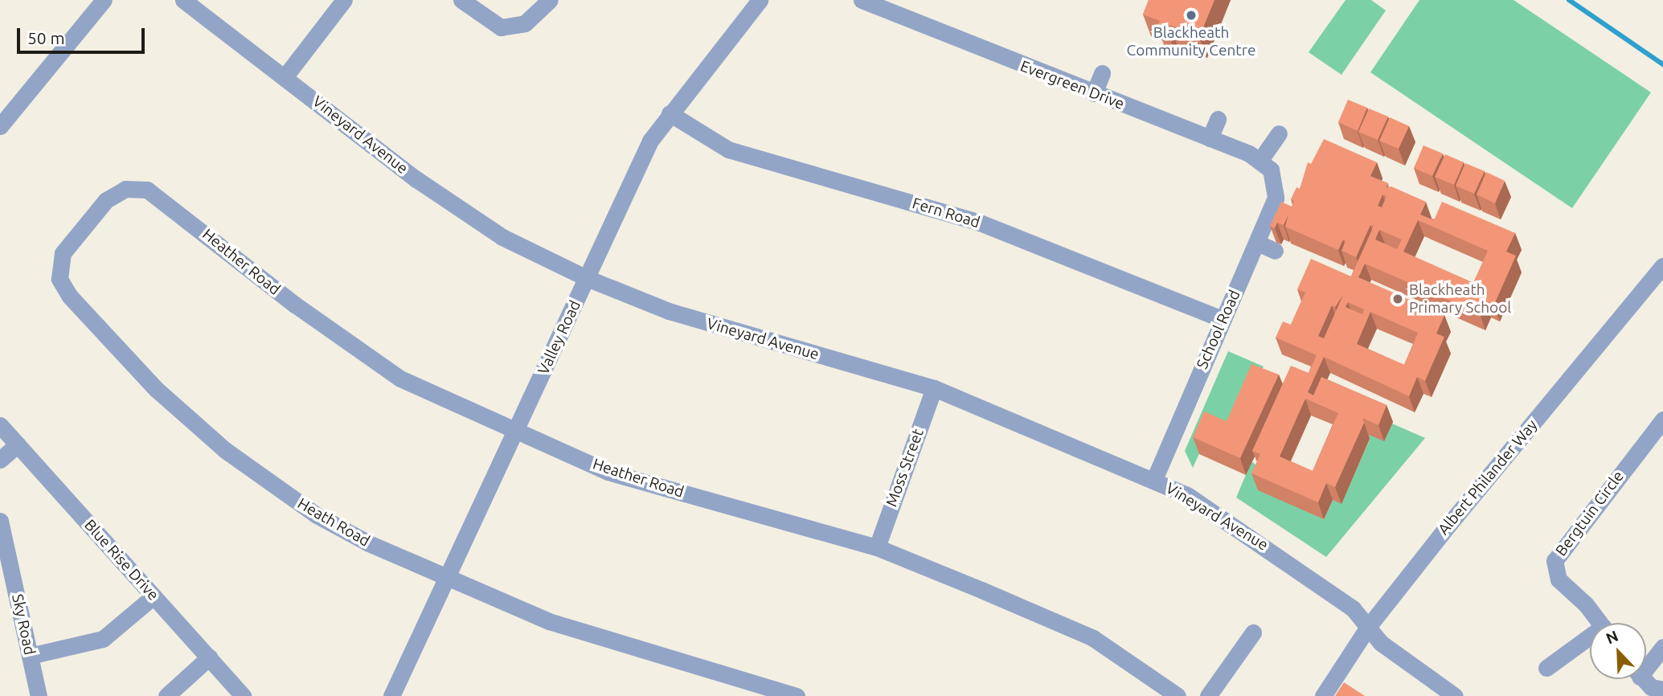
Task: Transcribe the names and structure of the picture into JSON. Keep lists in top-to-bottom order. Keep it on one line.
{"streets":{"street":["Evergreen Drive","Vineyard Avenue","Fern Road","Heather Road","School Road","Valley Road","Moss Street","Albert Philander Way","Bergtuin Circle","Heath Road","Blue Rise Drive","Sky Road"]},"crossings":[["Evergreen Drive","School Road"],["Vineyard Avenue","School Road"],["Vineyard Avenue","Valley Road"],["Vineyard Avenue","Moss Street"],["Vineyard Avenue","Albert Philander Way"],["Fern Road","School Road"],["Fern Road","Valley Road"],["Heather Road","Valley Road"],["Heather Road","Moss Street"],["Heather Road","Heath Road"],["Valley Road","Heath Road"]],"places":["Blackheath Community Centre","Blackheath Primary School"],"scale_bar":"50 m","north":"top left"}
